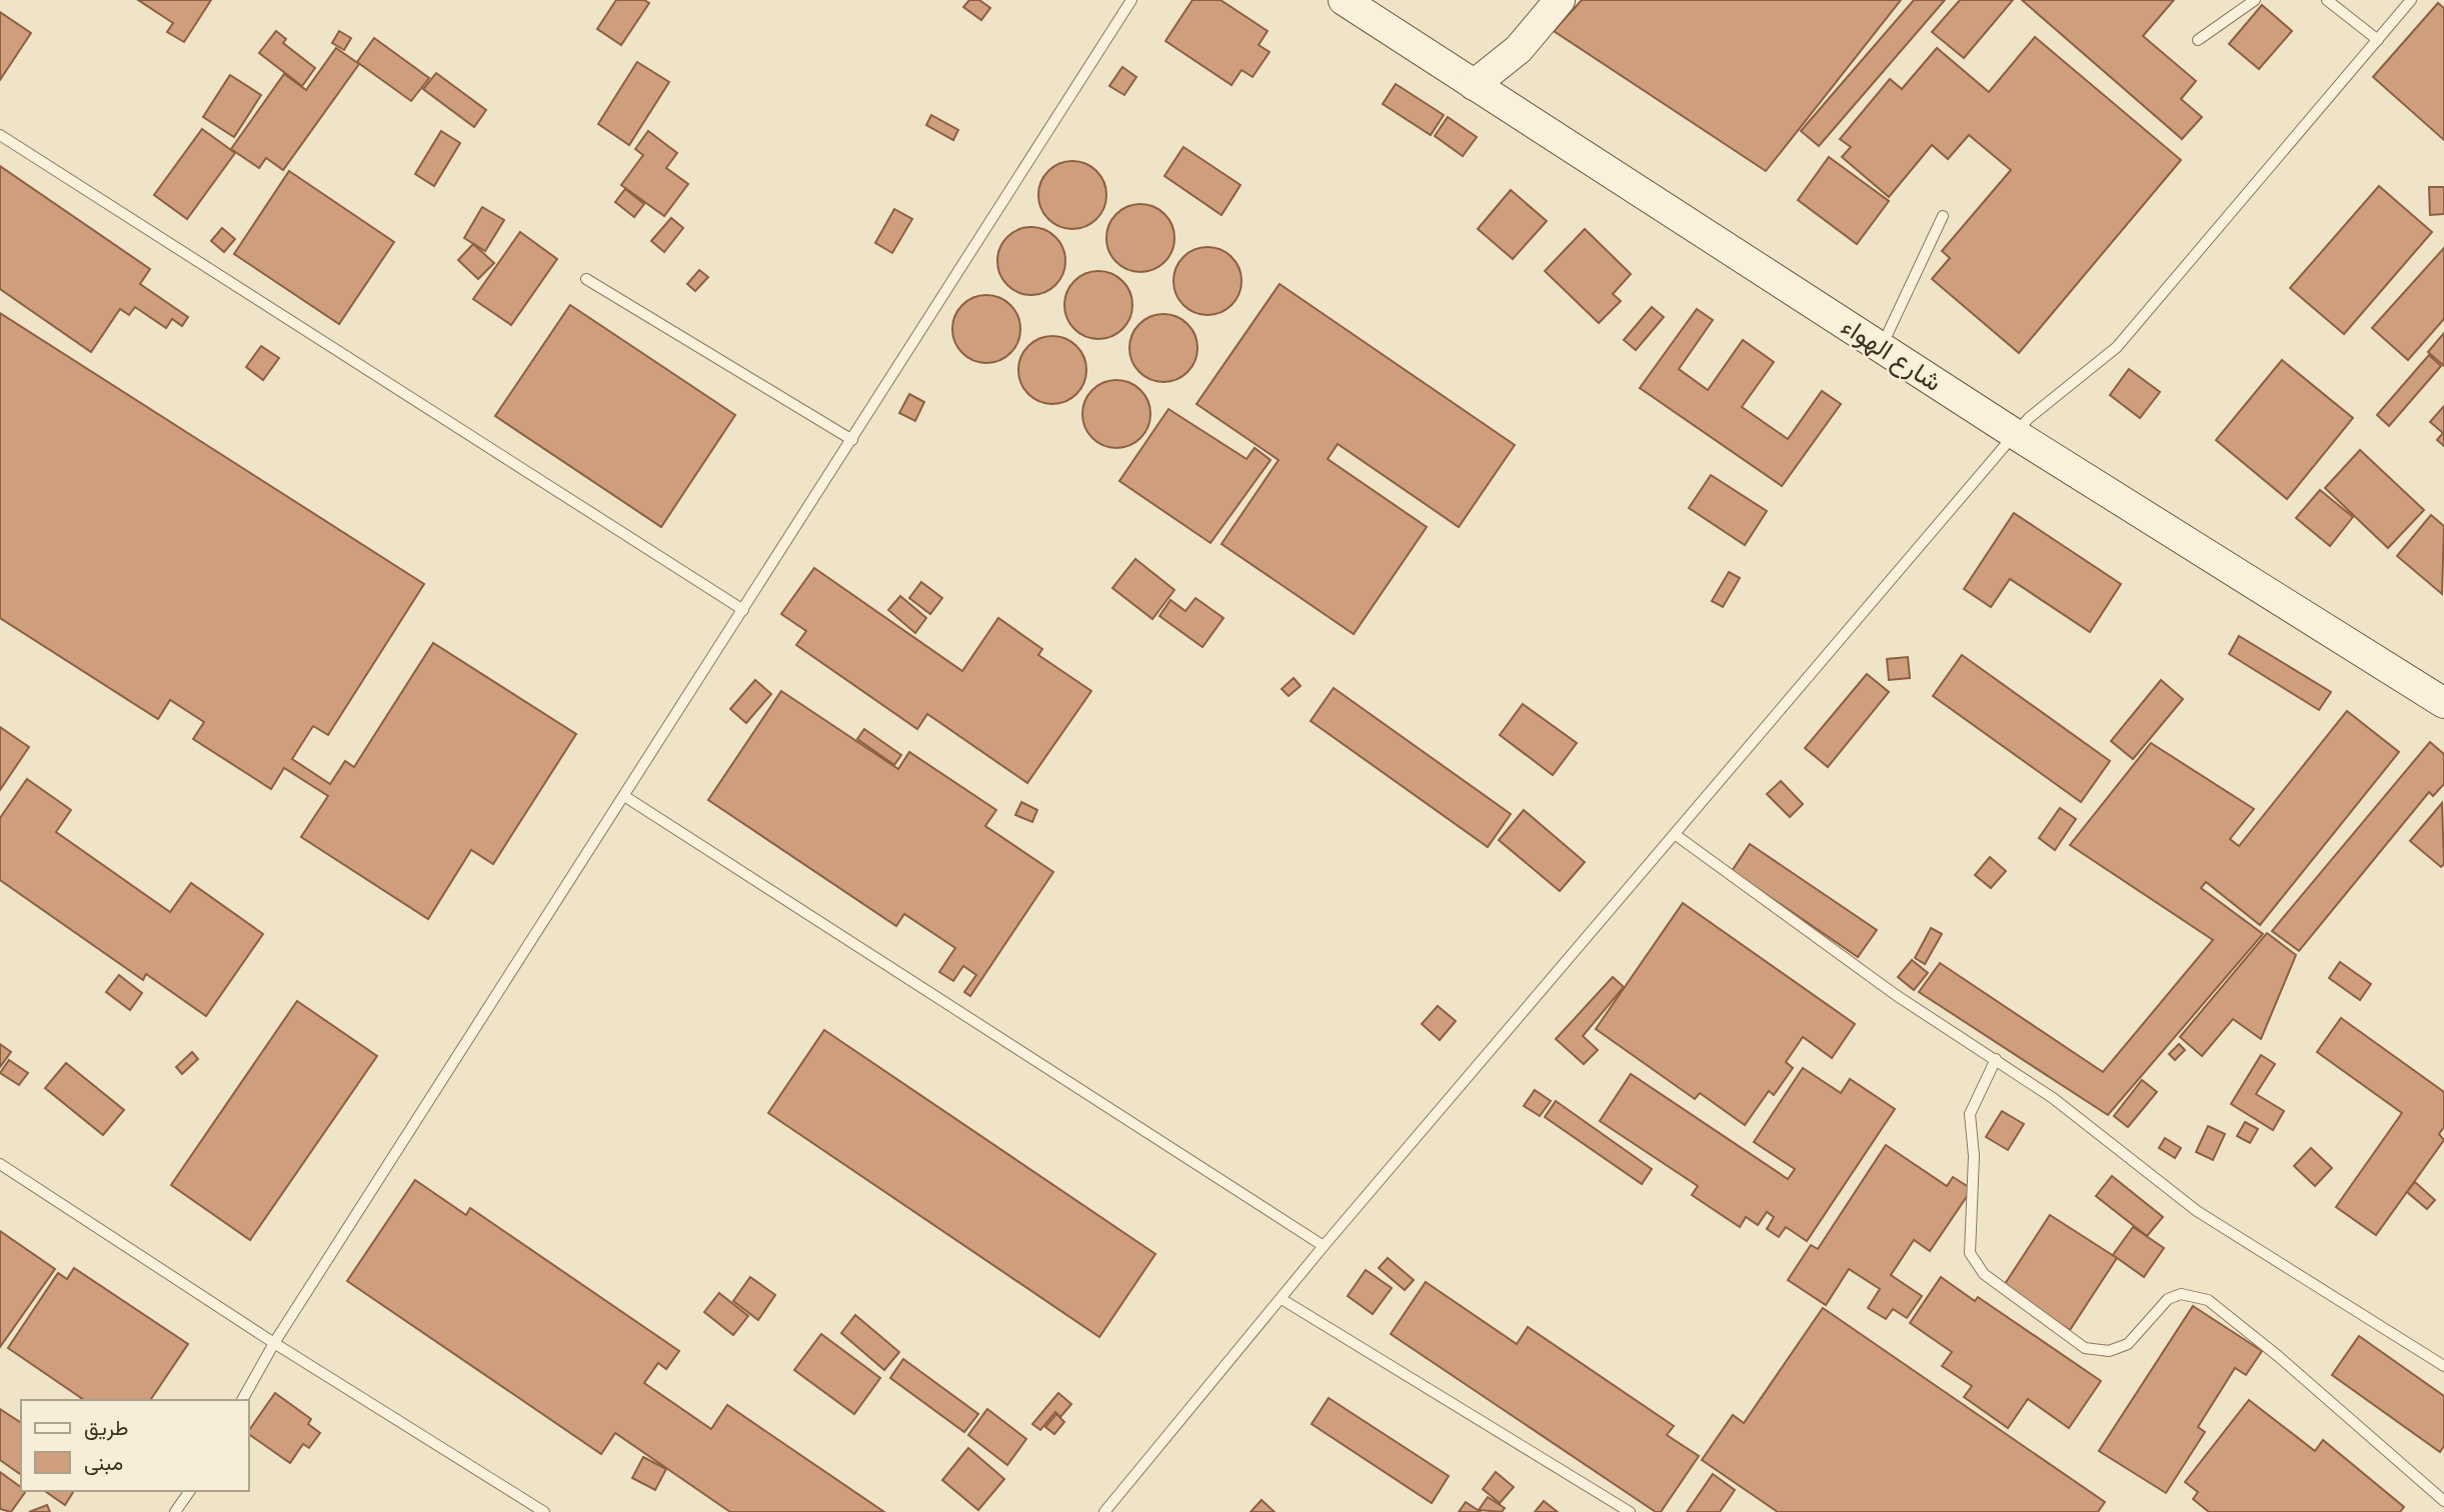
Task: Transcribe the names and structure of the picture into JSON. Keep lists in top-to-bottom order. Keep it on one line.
{"streets":{"street":["شارع الهواء"]},"legend":["طريق","مبنى"]}
